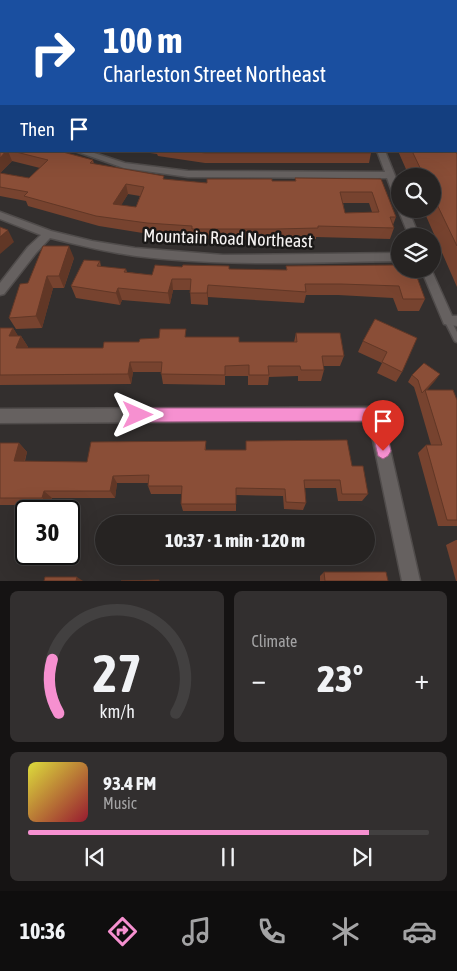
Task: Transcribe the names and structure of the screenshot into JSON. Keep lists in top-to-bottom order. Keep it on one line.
{"streets":{"street":["Mountain Road Northeast"]},"page":{"turn":["100 m","Charleston Street Northeast"],"then":"Then","limit":"30","trip":"10:37 · 1 min · 120 m","tile":"Climate","heat":["−","23°","+"],"song":["93.4 FM","Music"],"tabs":"10:36","gauge":["27","km/h"]}}
